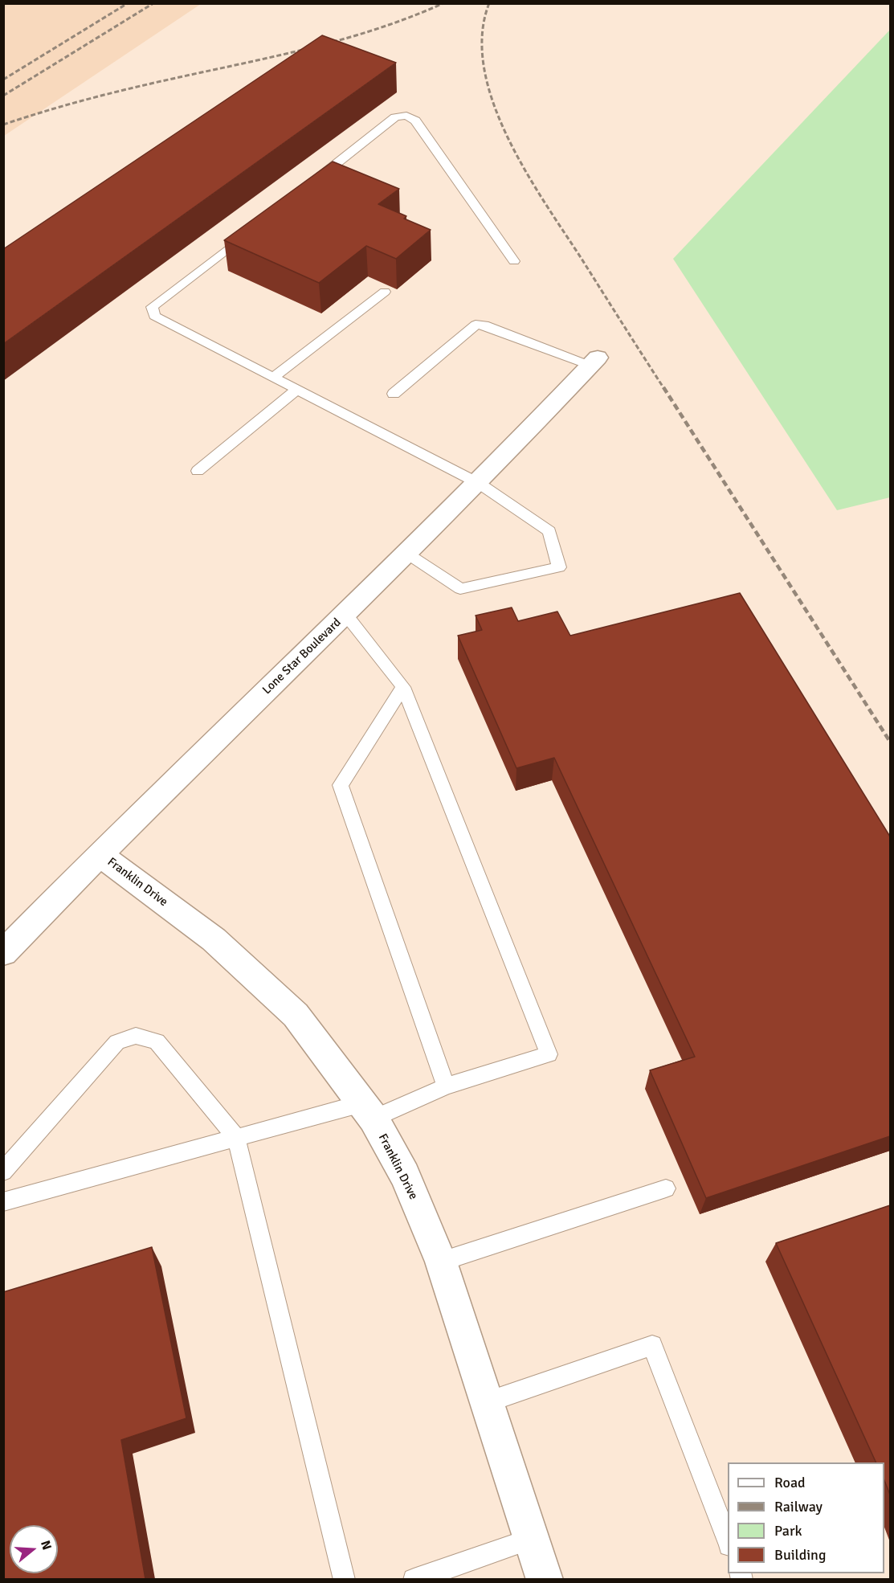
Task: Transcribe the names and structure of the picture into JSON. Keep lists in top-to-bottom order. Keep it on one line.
{"streets":{"street":["Lone Star Boulevard","Franklin Drive"]},"crossings":[["Lone Star Boulevard","Franklin Drive"]],"legend":["Road","Railway","Park","Building"],"north":"right"}
